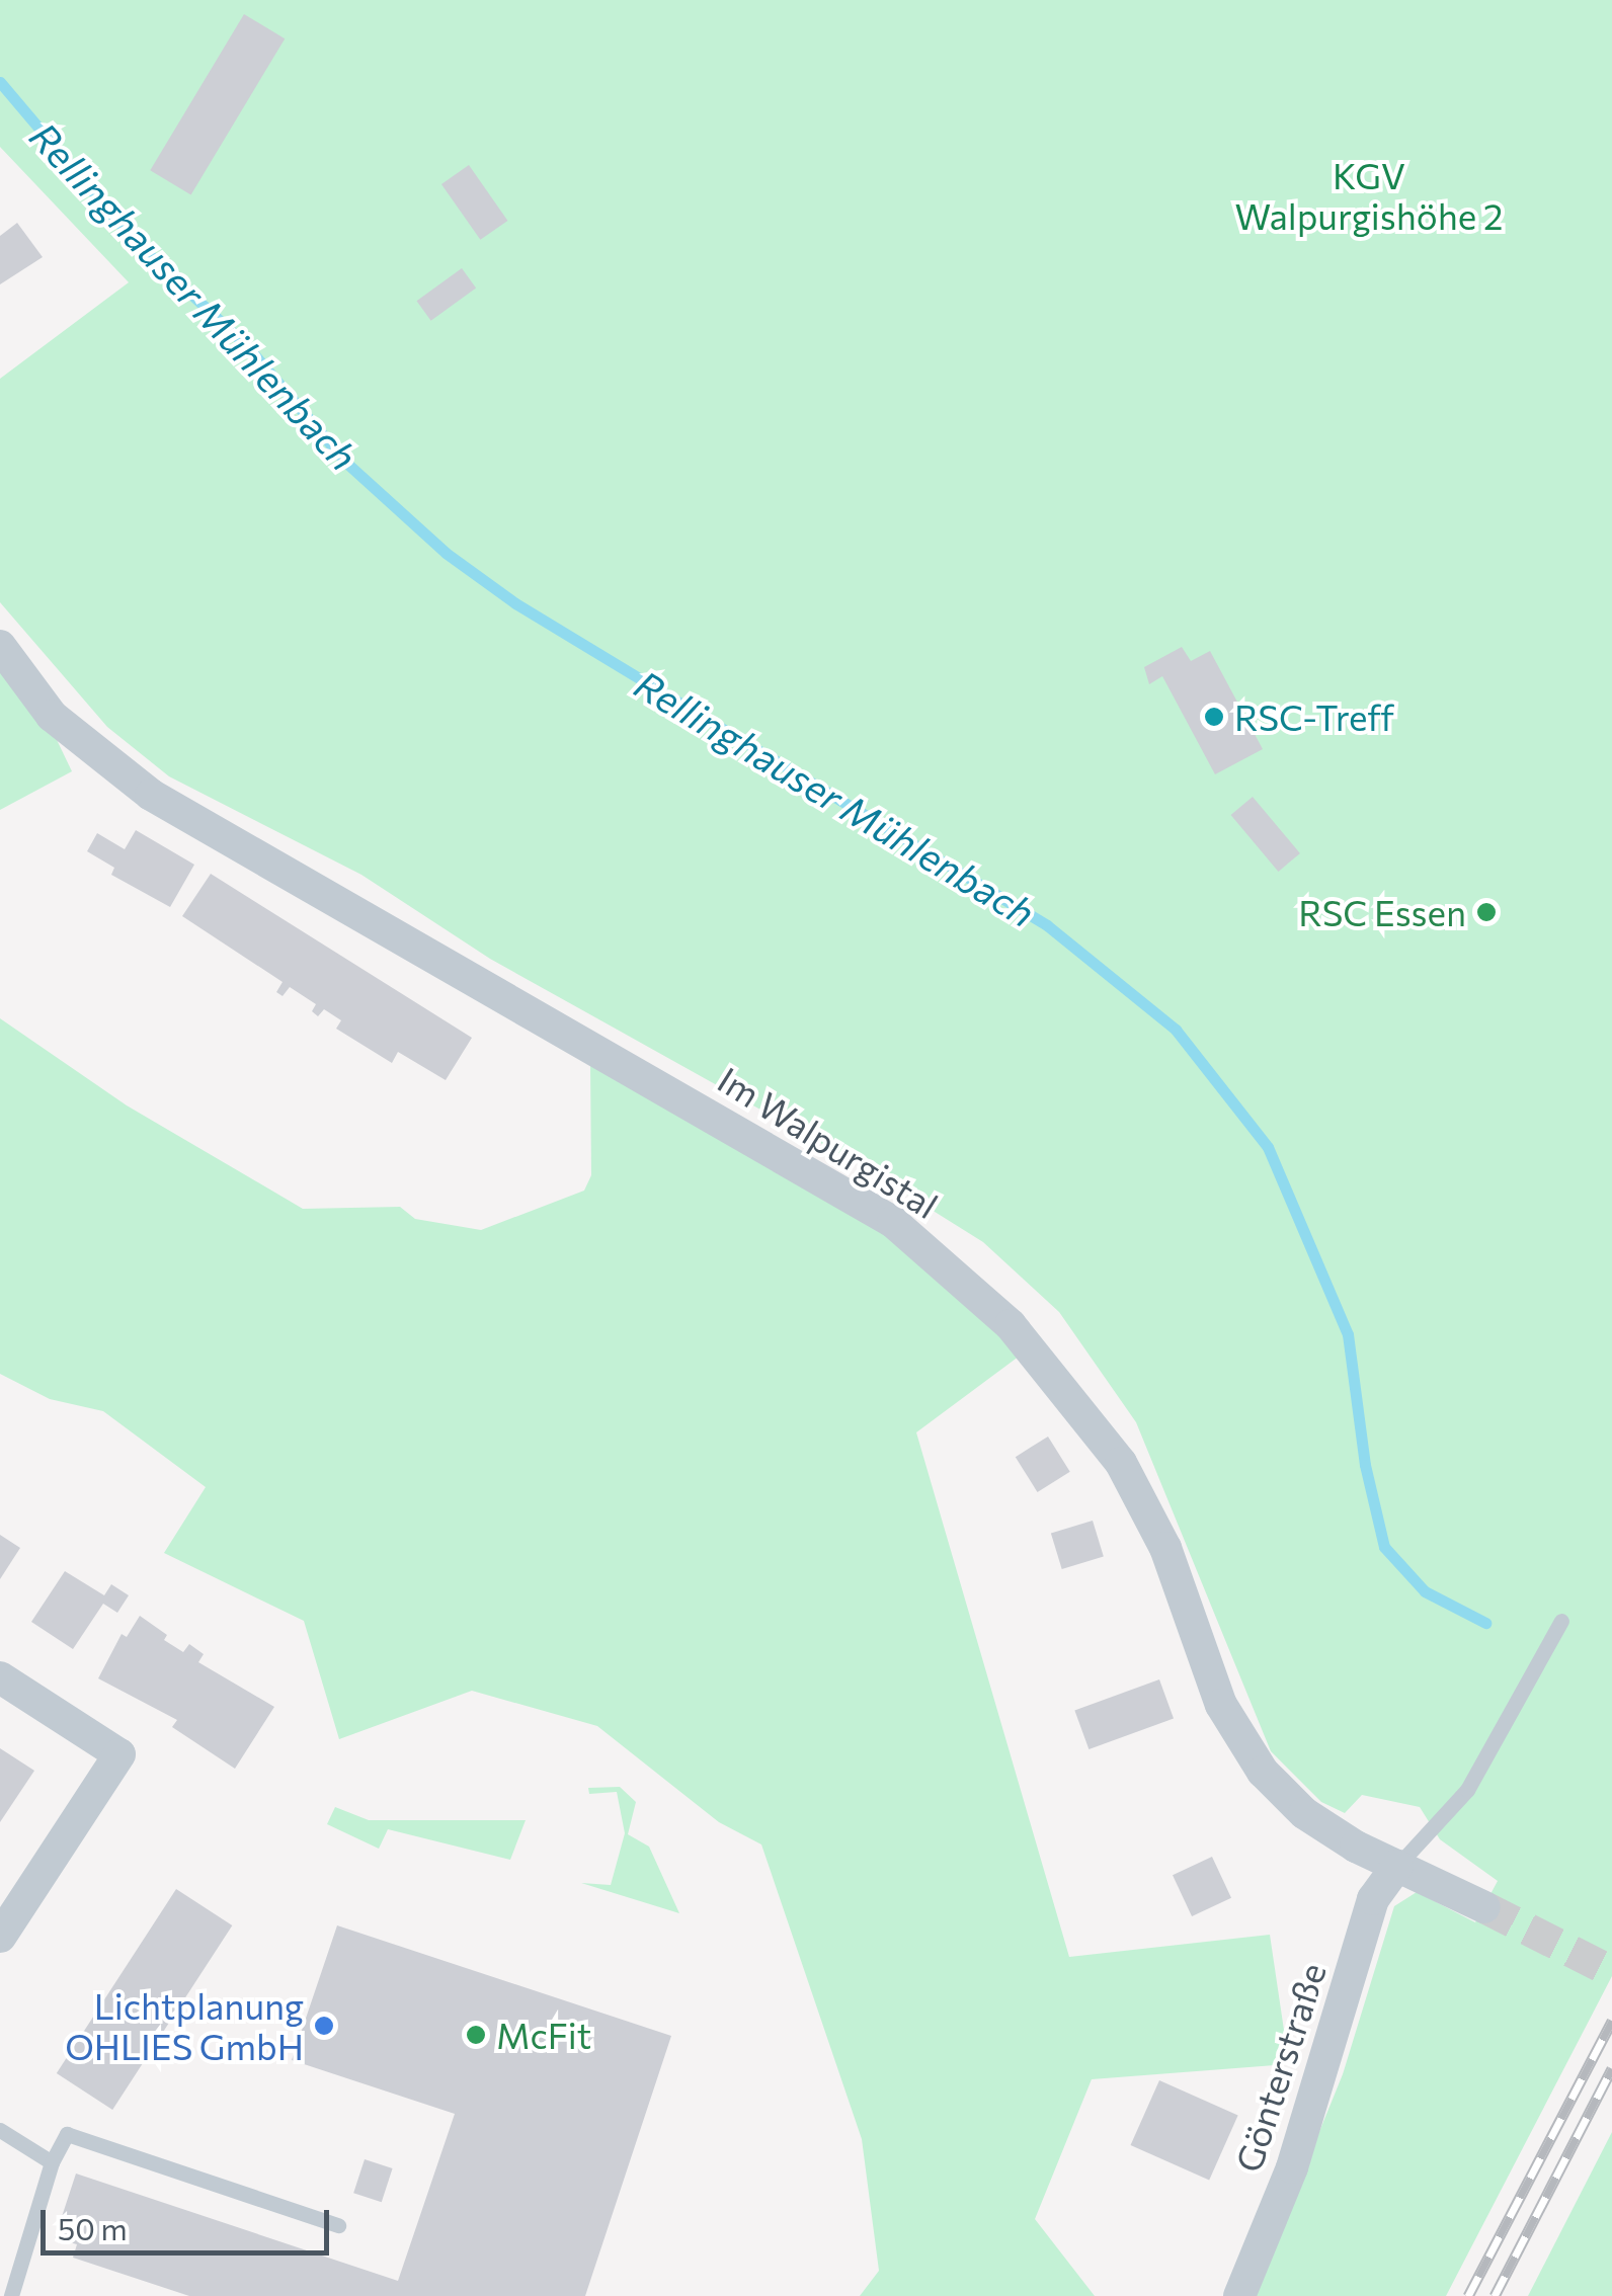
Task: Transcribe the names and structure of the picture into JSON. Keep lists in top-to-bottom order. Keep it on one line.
{"streets":{"street":["Im Walpurgistal","Gönterstraße"]},"crossings":[["Im Walpurgistal","Gönterstraße"]],"water":["Rellinghauser Mühlenbach"],"parks":["KGV Walpurgishöhe 2"],"places":["RSC-Treff","RSC Essen","Lichtplanung OHLIES GmbH","McFit"],"scale_bar":"50 m"}
